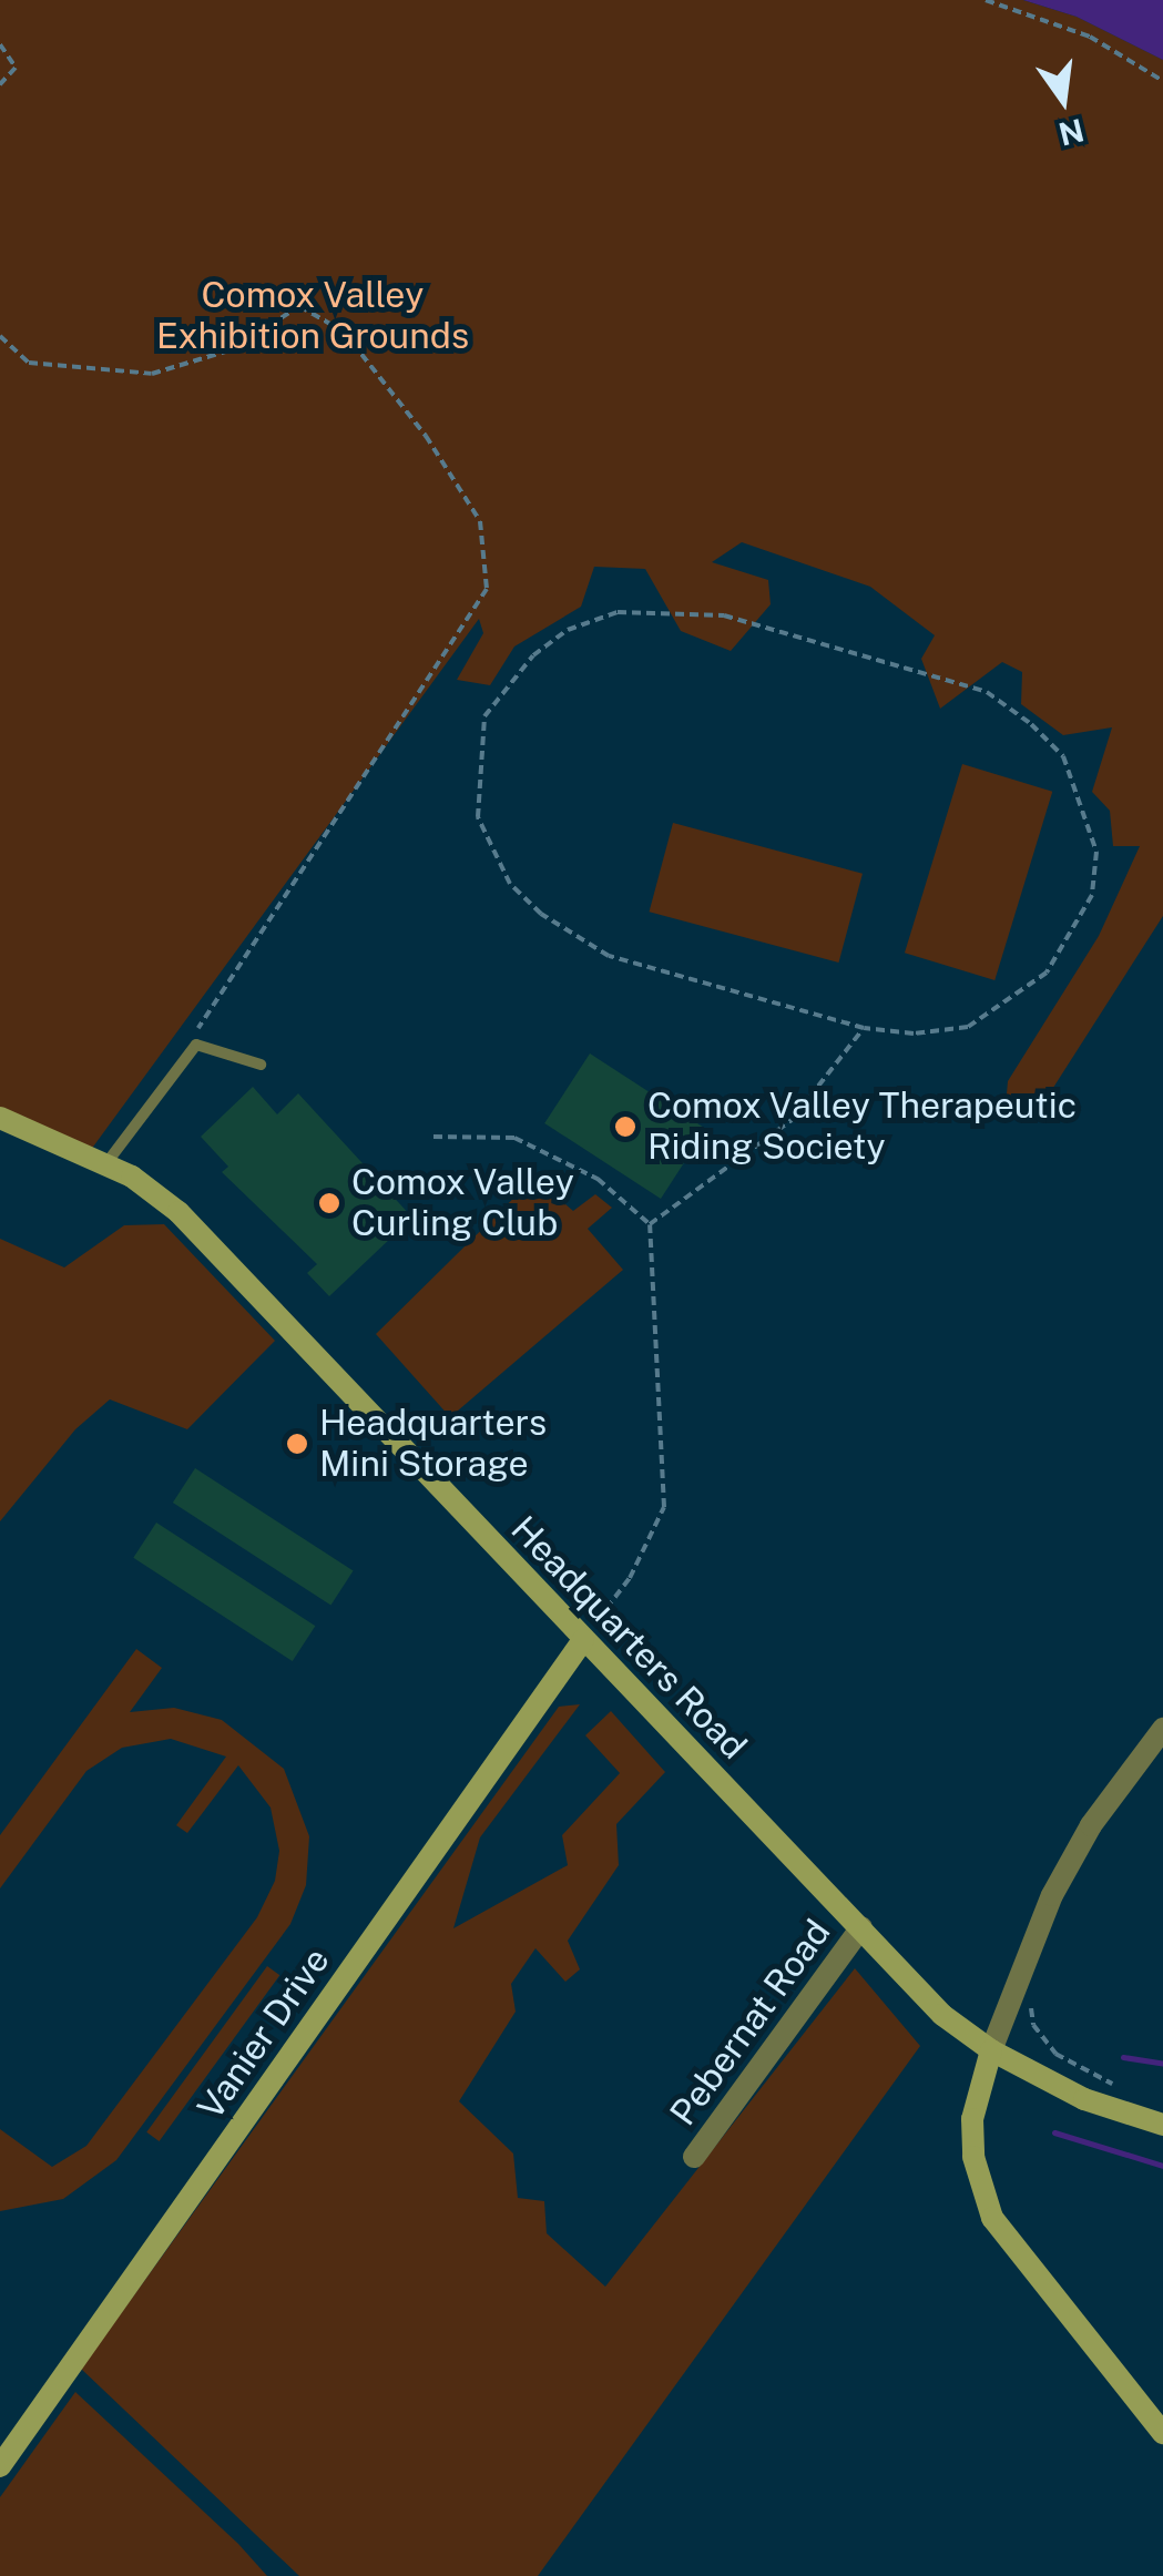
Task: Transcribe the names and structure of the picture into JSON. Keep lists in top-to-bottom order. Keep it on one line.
{"streets":{"main road":["Headquarters Road","Vanier Drive"],"street":["Pebernat Road"]},"crossings":[["Headquarters Road","Pebernat Road"],["Headquarters Road","Vanier Drive"]],"parks":["Comox Valley Exhibition Grounds"],"places":["Comox Valley Therapeutic Riding Society","Comox Valley Curling Club","Headquarters Mini Storage"],"north":"bottom"}
